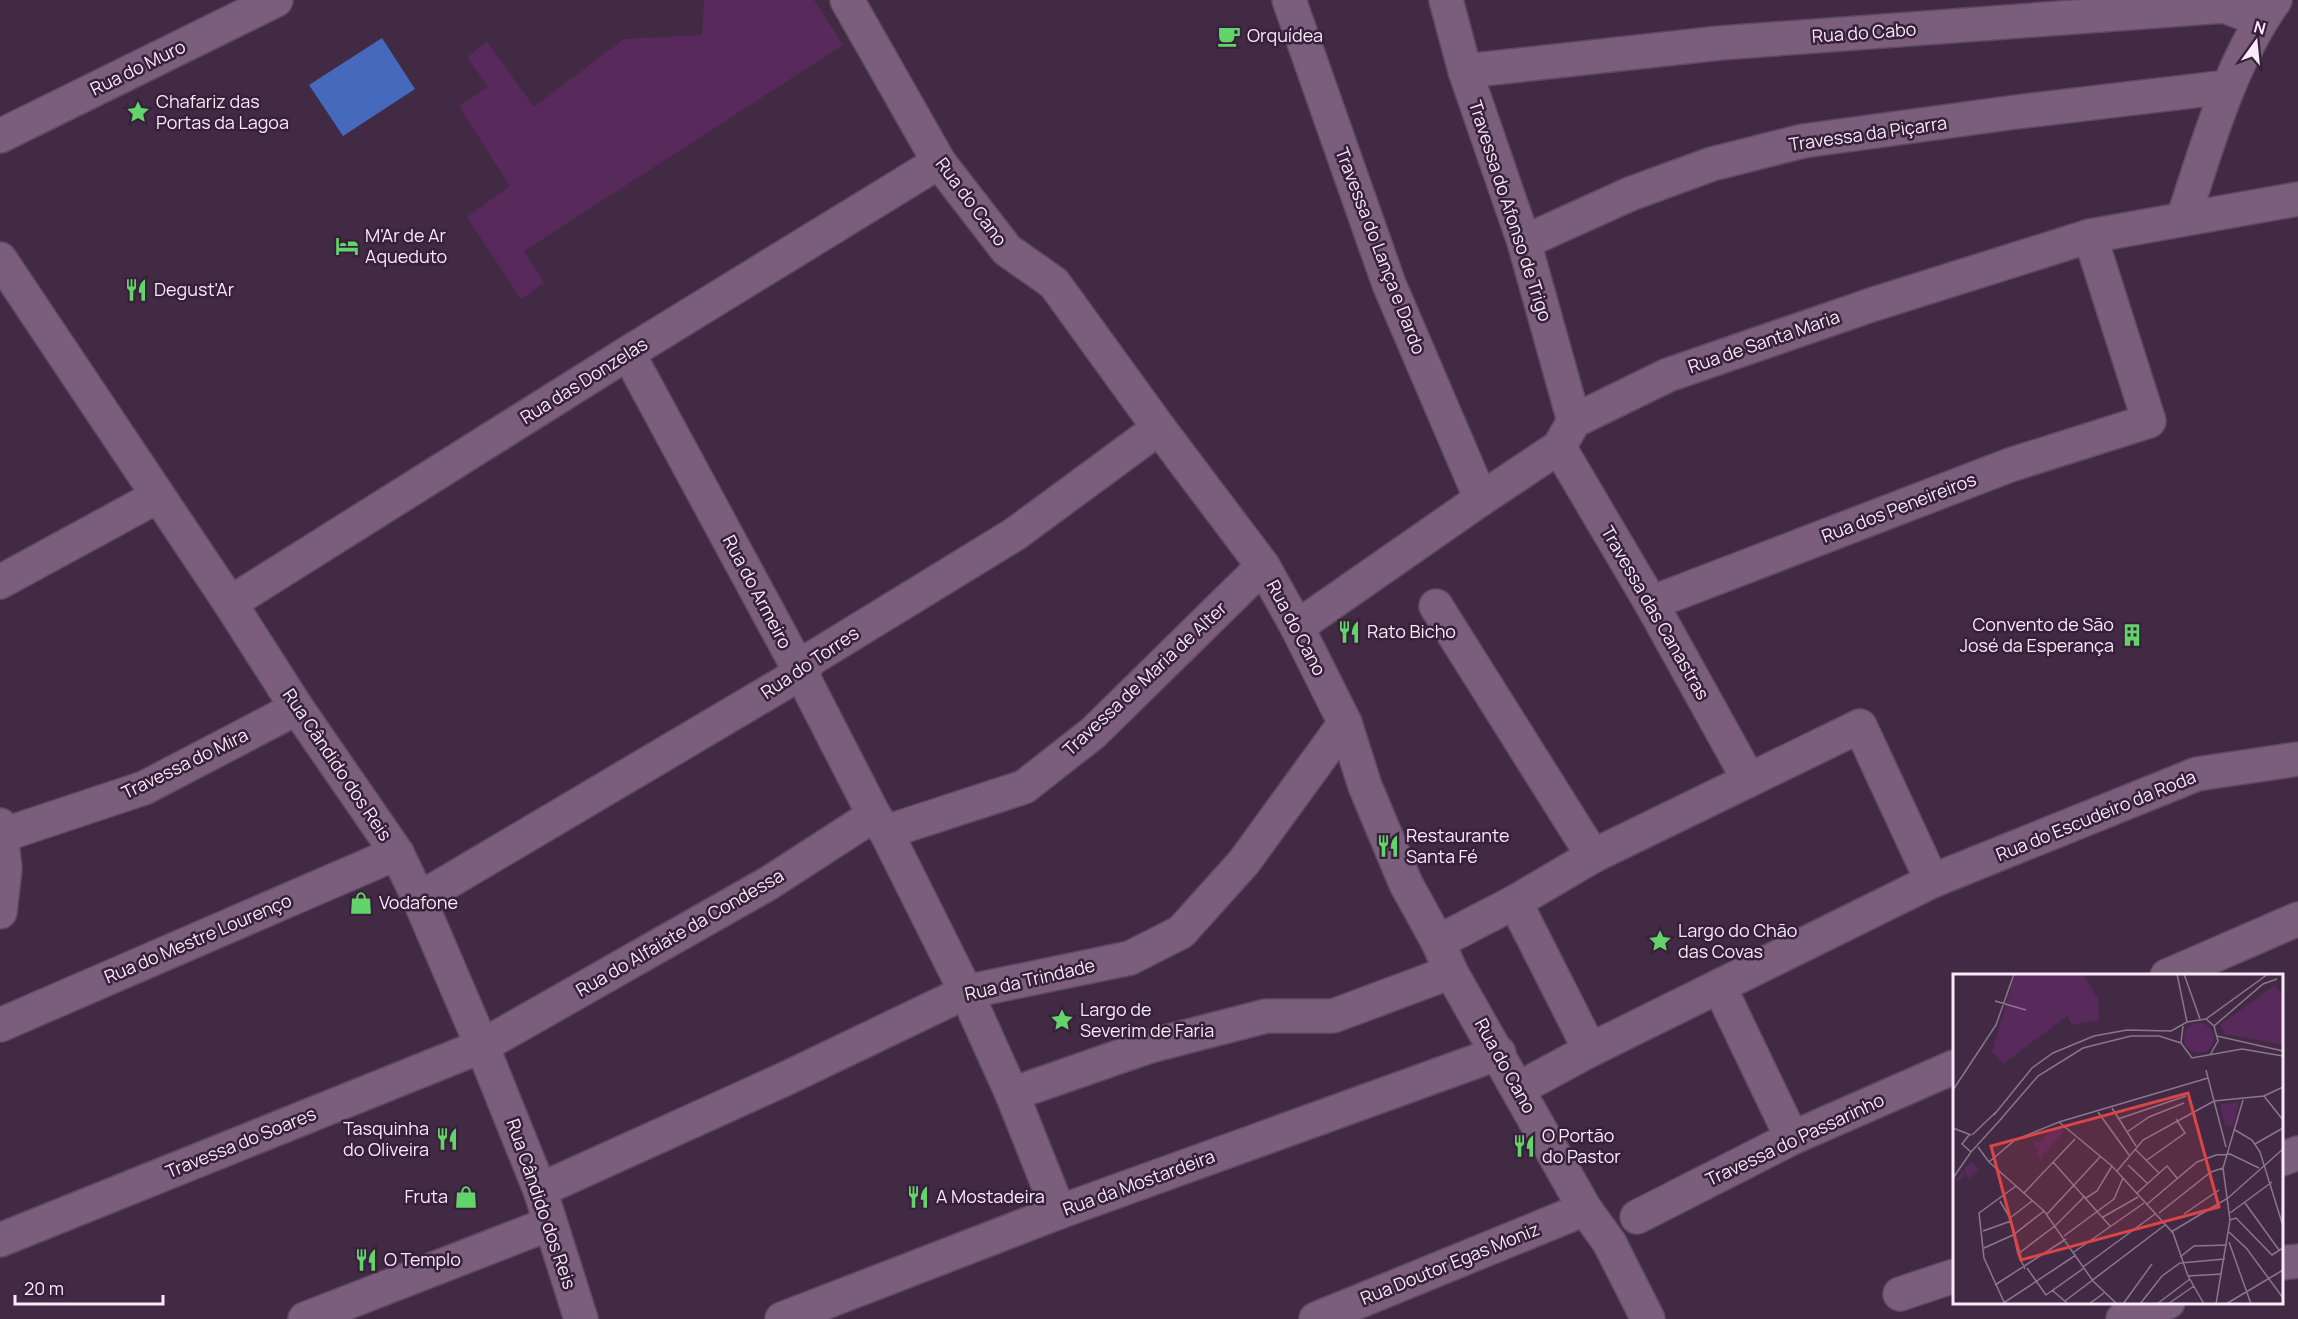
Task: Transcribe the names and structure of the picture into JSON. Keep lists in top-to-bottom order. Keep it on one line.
{"streets":{"street":["Rua do Cabo","Rua do Muro","Travessa da Piçarra","Rua do Cano","Travessa do Afonso de Trigo","Travessa do Lança e Dardo","Rua de Santa Maria","Rua das Donzelas","Rua dos Peneireiros","Rua do Armeiro","Travessa das Canastras","Rua do Torres","Travessa de Maria de Alter","Travessa do Mira","Rua Cândido dos Reis","Rua do Escudeiro da Roda","Rua do Alfaiate da Condessa","Rua do Mestre Lourenço","Rua da Trindade","Travessa do Passarinho","Travessa do Soares","Rua da Mostardeira","Rua Doutor Egas Moniz"]},"crossings":[["Rua do Cabo","Travessa do Afonso de Trigo"],["Travessa da Piçarra","Travessa do Afonso de Trigo"],["Rua do Cano","Rua de Santa Maria"],["Rua do Cano","Rua das Donzelas"],["Rua do Cano","Rua do Torres"],["Rua do Cano","Travessa de Maria de Alter"],["Rua do Cano","Rua da Trindade"],["Rua do Cano","Rua da Mostardeira"],["Rua do Cano","Rua Doutor Egas Moniz"],["Travessa do Afonso de Trigo","Rua de Santa Maria"],["Travessa do Afonso de Trigo","Travessa das Canastras"],["Travessa do Lança e Dardo","Rua de Santa Maria"],["Rua de Santa Maria","Rua dos Peneireiros"],["Rua de Santa Maria","Travessa das Canastras"],["Rua das Donzelas","Rua do Armeiro"],["Rua das Donzelas","Rua Cândido dos Reis"],["Rua dos Peneireiros","Travessa das Canastras"],["Rua do Armeiro","Rua do Torres"],["Rua do Armeiro","Travessa de Maria de Alter"],["Rua do Armeiro","Rua do Alfaiate da Condessa"],["Rua do Armeiro","Rua da Trindade"],["Rua do Torres","Rua Cândido dos Reis"],["Travessa de Maria de Alter","Rua do Alfaiate da Condessa"],["Travessa do Mira","Rua Cândido dos Reis"],["Rua Cândido dos Reis","Rua do Alfaiate da Condessa"],["Rua Cândido dos Reis","Rua do Mestre Lourenço"],["Rua Cândido dos Reis","Rua da Trindade"],["Rua Cândido dos Reis","Travessa do Soares"],["Rua do Alfaiate da Condessa","Travessa do Soares"]],"places":{"cafe":["Orquídea"],"place":["Chafariz das Portas da Lagoa","Largo do Chão das Covas","Largo de Severim de Faria"],"hotel":["M'Ar de Ar Aqueduto"],"restaurant":["Degust'Ar","Rato Bicho","Restaurante Santa Fé","Tasquinha do Oliveira","O Portão do Pastor","A Mostadeira","O Templo"],"building":["Convento de São José da Esperança"],"shop":["Vodafone","Fruta"]},"scale_bar":"20 m","north":"top"}
